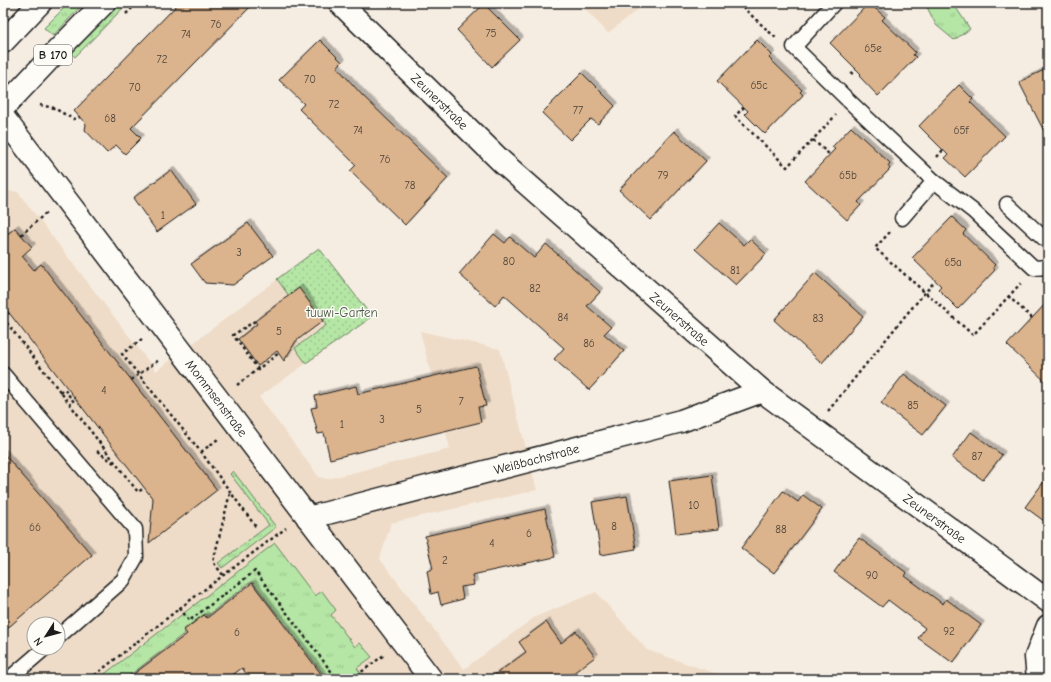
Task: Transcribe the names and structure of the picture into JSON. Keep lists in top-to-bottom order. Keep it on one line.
{"streets":{"street":["B 170","Zeunerstraße","Mommsenstraße","Weißbachstraße"]},"crossings":[["Zeunerstraße","Weißbachstraße"],["Mommsenstraße","Weißbachstraße"]],"parks":["tuuwi-Garten"],"house_numbers":["76","75","74","65e","72","70","65c","70","72","77","68","74","65f","76","79","65b","78","1","3","80","65a","81","82","84","83","5","86","4","7","85","5","3","1","87","10","8","66","88","6","4","2","90","92","6"],"north":"bottom left"}
